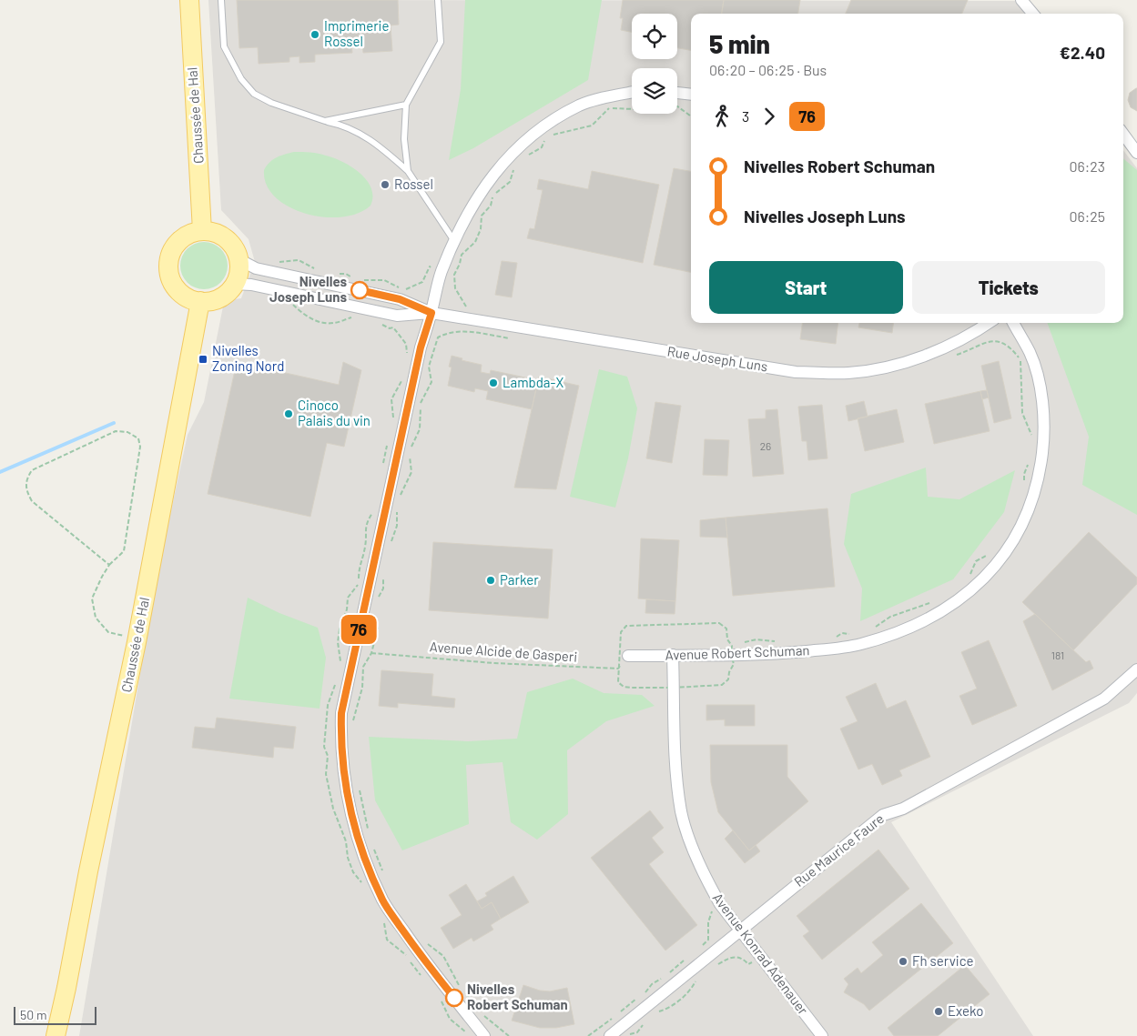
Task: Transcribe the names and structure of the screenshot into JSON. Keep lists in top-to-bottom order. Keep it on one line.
{"streets":{"main road":["Chaussée de Hal"],"street":["Rue Joseph Luns","Avenue Robert Schuman","Rue Maurice Faure","Avenue Konrad Adenauer"],"path":["Avenue Alcide de Gasperi"]},"crossings":[["Chaussée de Hal","Rue Joseph Luns"],["Avenue Alcide de Gasperi","Avenue Robert Schuman"],["Avenue Robert Schuman","Avenue Konrad Adenauer"],["Rue Maurice Faure","Avenue Konrad Adenauer"]],"places":{"other":["Imprimerie Rossel","Rossel","Nivelles Joseph Luns","Lambda-X","Cinoco Palais du vin","Parker","Fh service","Nivelles Robert Schuman","Exeko"],"transit":["Nivelles Zoning Nord"]},"lines":["bus line 76"],"house_numbers":["26","181"],"scale_bar":"50 m","page":{"on_map":"76","heading":["5 min","06:20 – 06:25 · Bus","€2.40"],"legs":["3","76"],"list":[{"name":"Nivelles Robert Schuman","value":"06:23"},{"name":"Nivelles Joseph Luns","value":"06:25"}],"buttons":["Start","Tickets"],"scale":"50 m"}}
